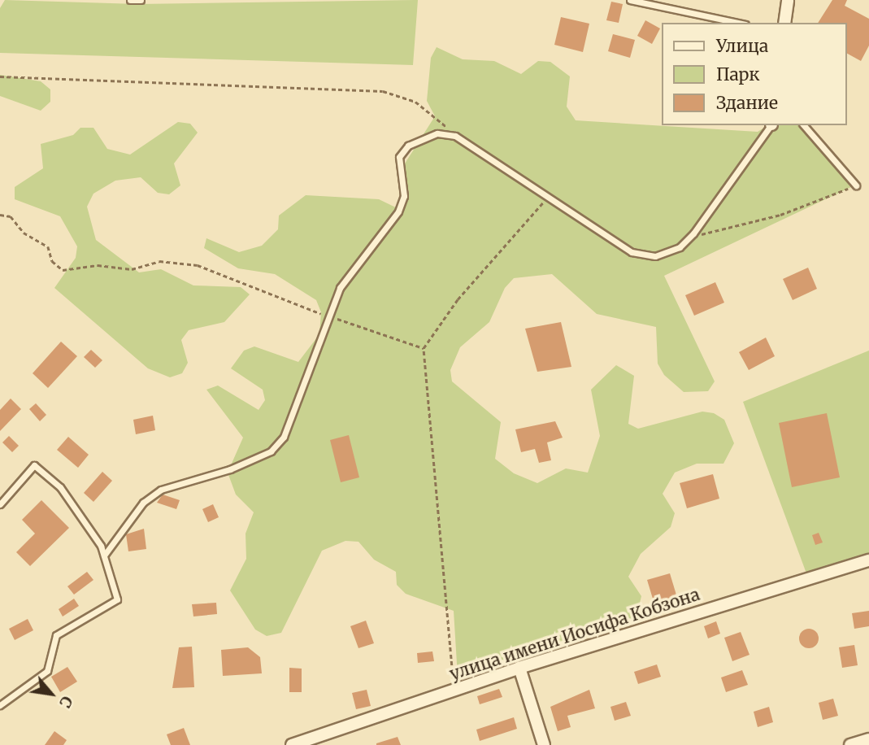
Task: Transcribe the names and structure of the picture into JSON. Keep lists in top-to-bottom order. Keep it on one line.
{"streets":{"street":["улица имени Иосифа Кобзона"]},"legend":["Улица","Парк","Здание"],"north":"bottom right"}
